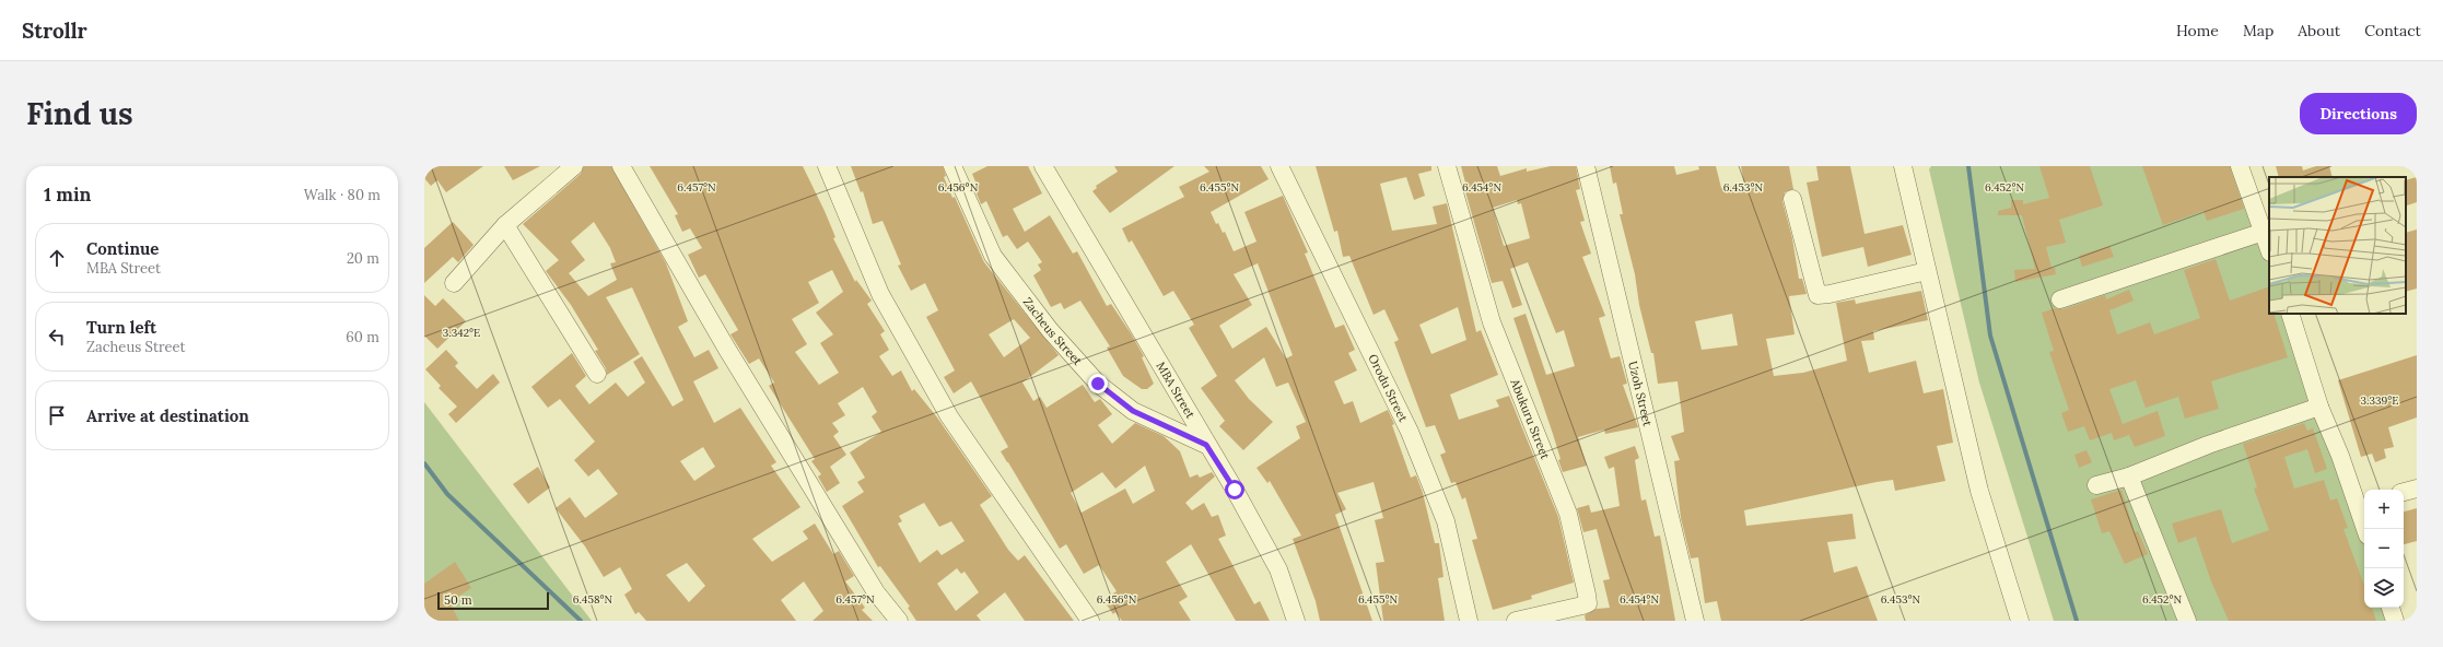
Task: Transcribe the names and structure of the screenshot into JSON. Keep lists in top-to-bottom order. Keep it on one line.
{"streets":{"street":["Zacheus Street","Orodu Street","MBA Street","Uzoh Street","Abukuru Street"]},"crossings":[["Zacheus Street","MBA Street"]],"scale_bar":"50 m","page":{"header":"Strollr","nav":["Home","Map","About","Contact"],"buttons":"Directions","title":"Find us","heading":["1 min","Walk · 80 m"],"list":[["Continue","MBA Street","20 m"],["Turn left","Zacheus Street","60 m"],"Arrive at destination"],"map_buttons":["+","−"],"scale":"50 m"},"coordinates":["6.455°N","6.454°N","6.453°N","6.457°N","6.456°N","6.452°N","3.342°E","3.339°E","6.458°N"]}
